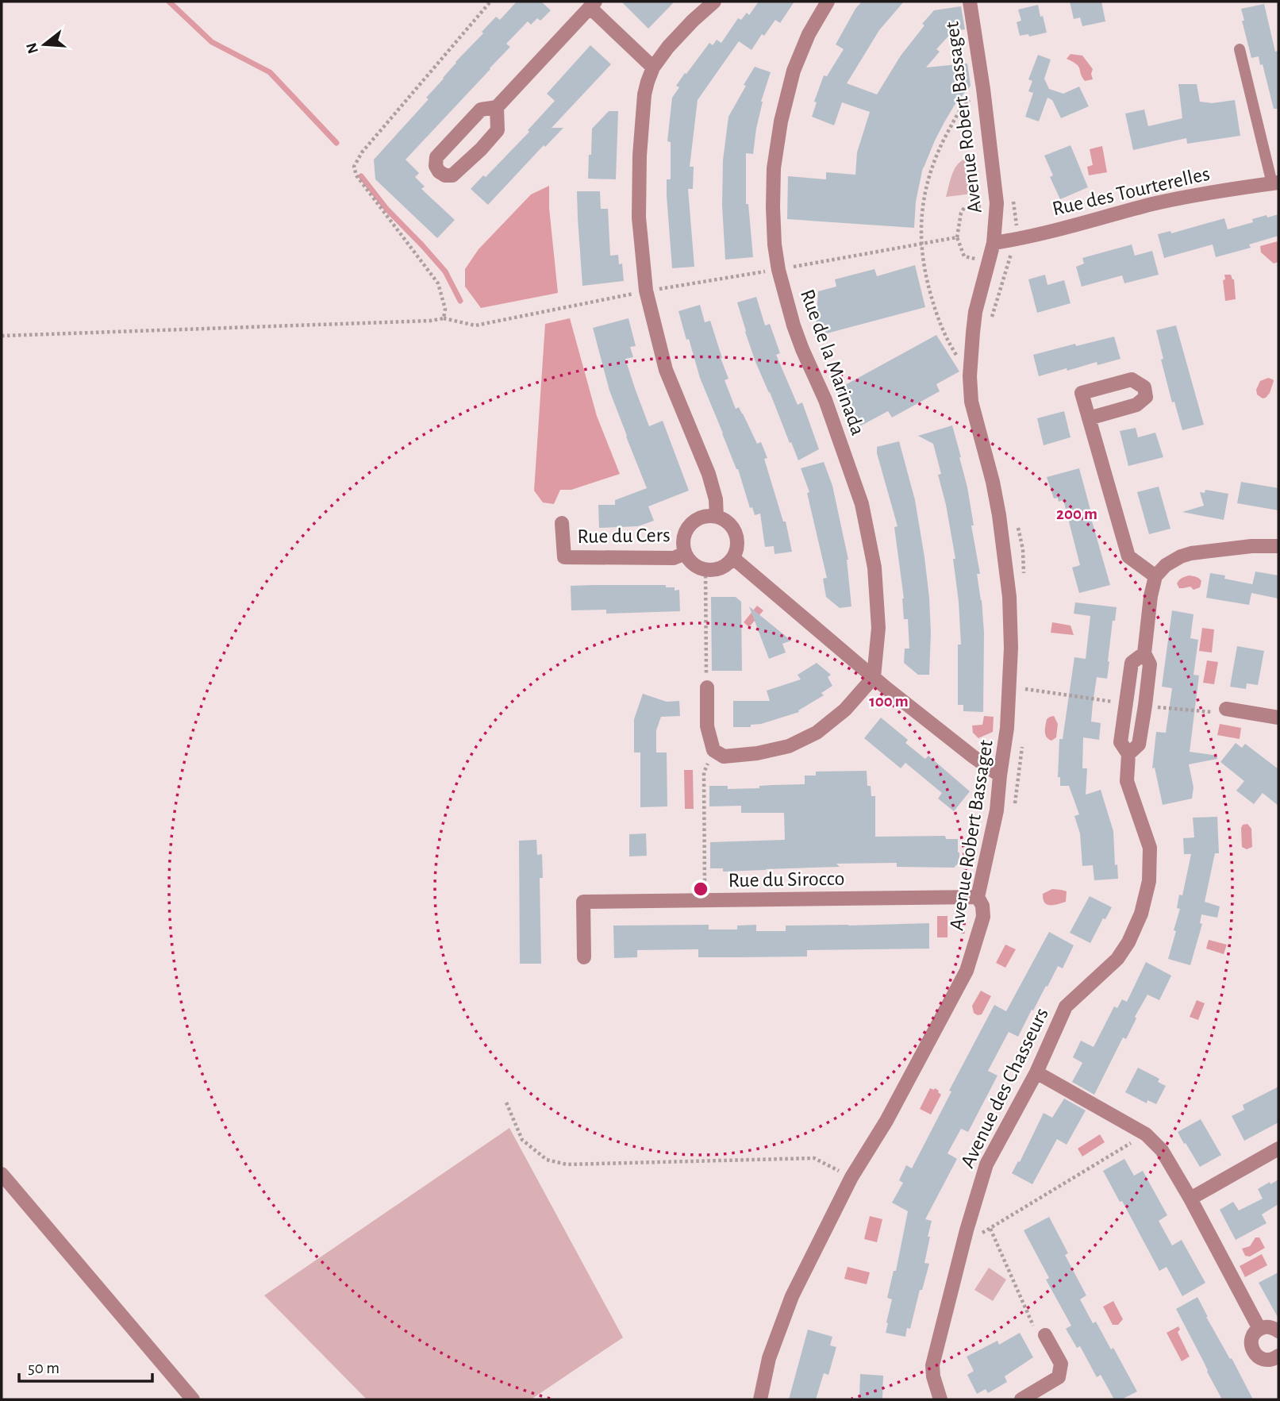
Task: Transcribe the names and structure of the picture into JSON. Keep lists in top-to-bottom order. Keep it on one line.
{"streets":{"street":["Avenue Robert Bassaget","Rue des Tourterelles","Rue de la Marinada","Rue du Cers","Rue du Sirocco","Avenue des Chasseurs"]},"crossings":[["Avenue Robert Bassaget","Rue des Tourterelles"],["Avenue Robert Bassaget","Rue du Sirocco"]],"scale_bar":"50 m","north":"left","rings":["200 m","100 m"]}
